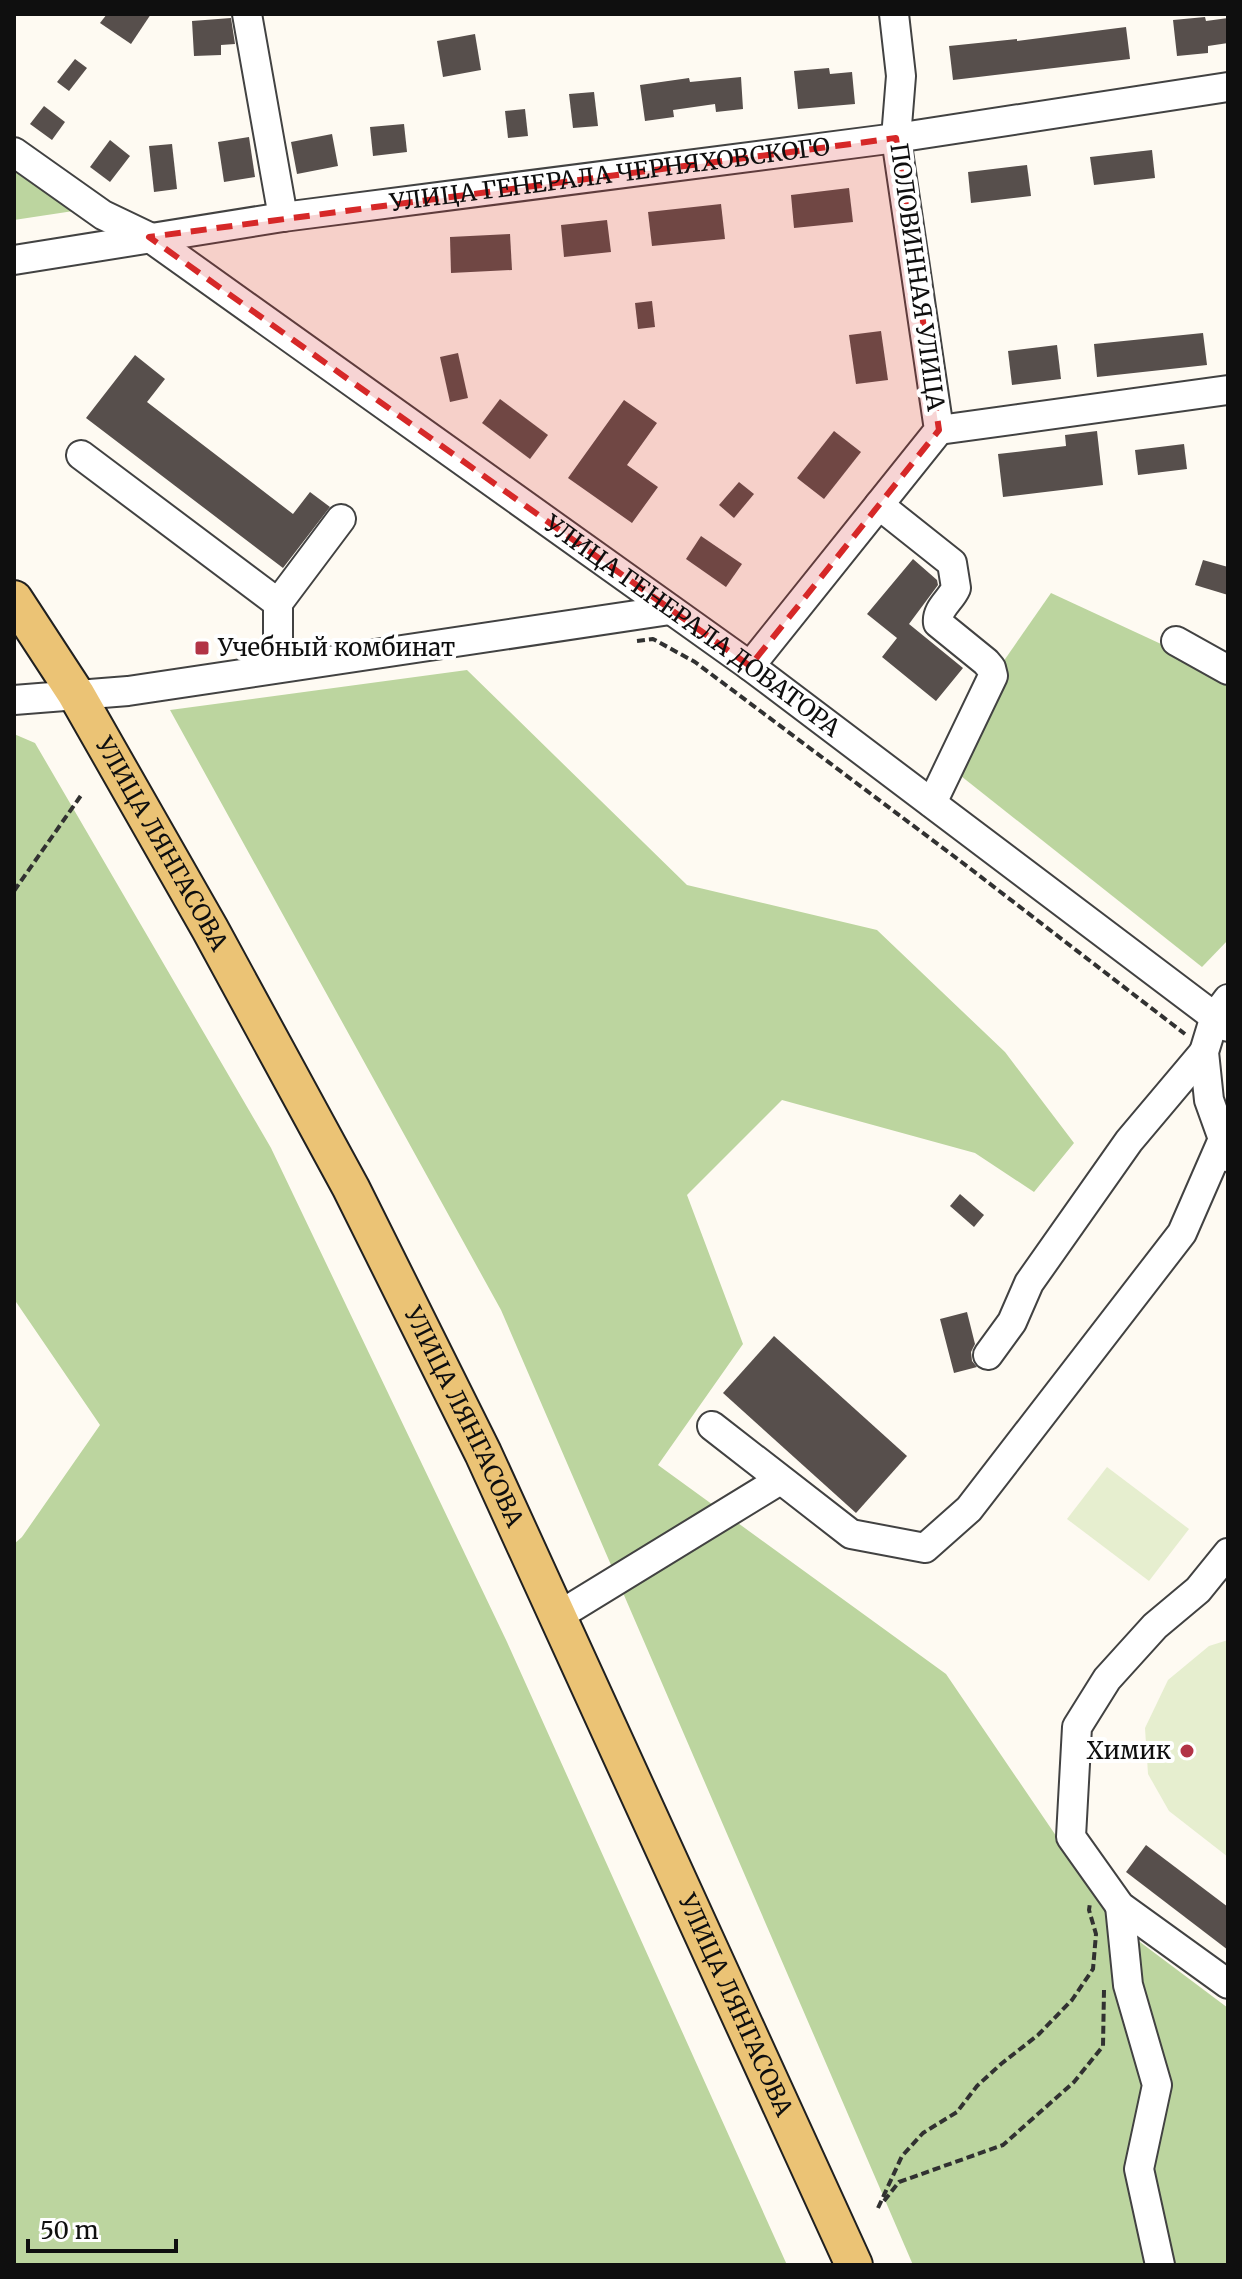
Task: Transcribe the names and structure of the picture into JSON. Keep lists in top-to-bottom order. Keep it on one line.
{"streets":{"main road":["УЛИЦА ЛЯНГАСОВА"],"street":["УЛИЦА ГЕНЕРАЛА ЧЕРНЯХОВСКОГО","ПОЛОВИННАЯ УЛИЦА","УЛИЦА ГЕНЕРАЛА ДОВАТОРА"]},"crossings":[["УЛИЦА ГЕНЕРАЛА ЧЕРНЯХОВСКОГО","ПОЛОВИННАЯ УЛИЦА"],["УЛИЦА ГЕНЕРАЛА ЧЕРНЯХОВСКОГО","УЛИЦА ГЕНЕРАЛА ДОВАТОРА"],["ПОЛОВИННАЯ УЛИЦА","УЛИЦА ГЕНЕРАЛА ДОВАТОРА"]],"places":{"transit":["Учебный комбинат"],"other":["Химик"]},"scale_bar":"50 m"}
